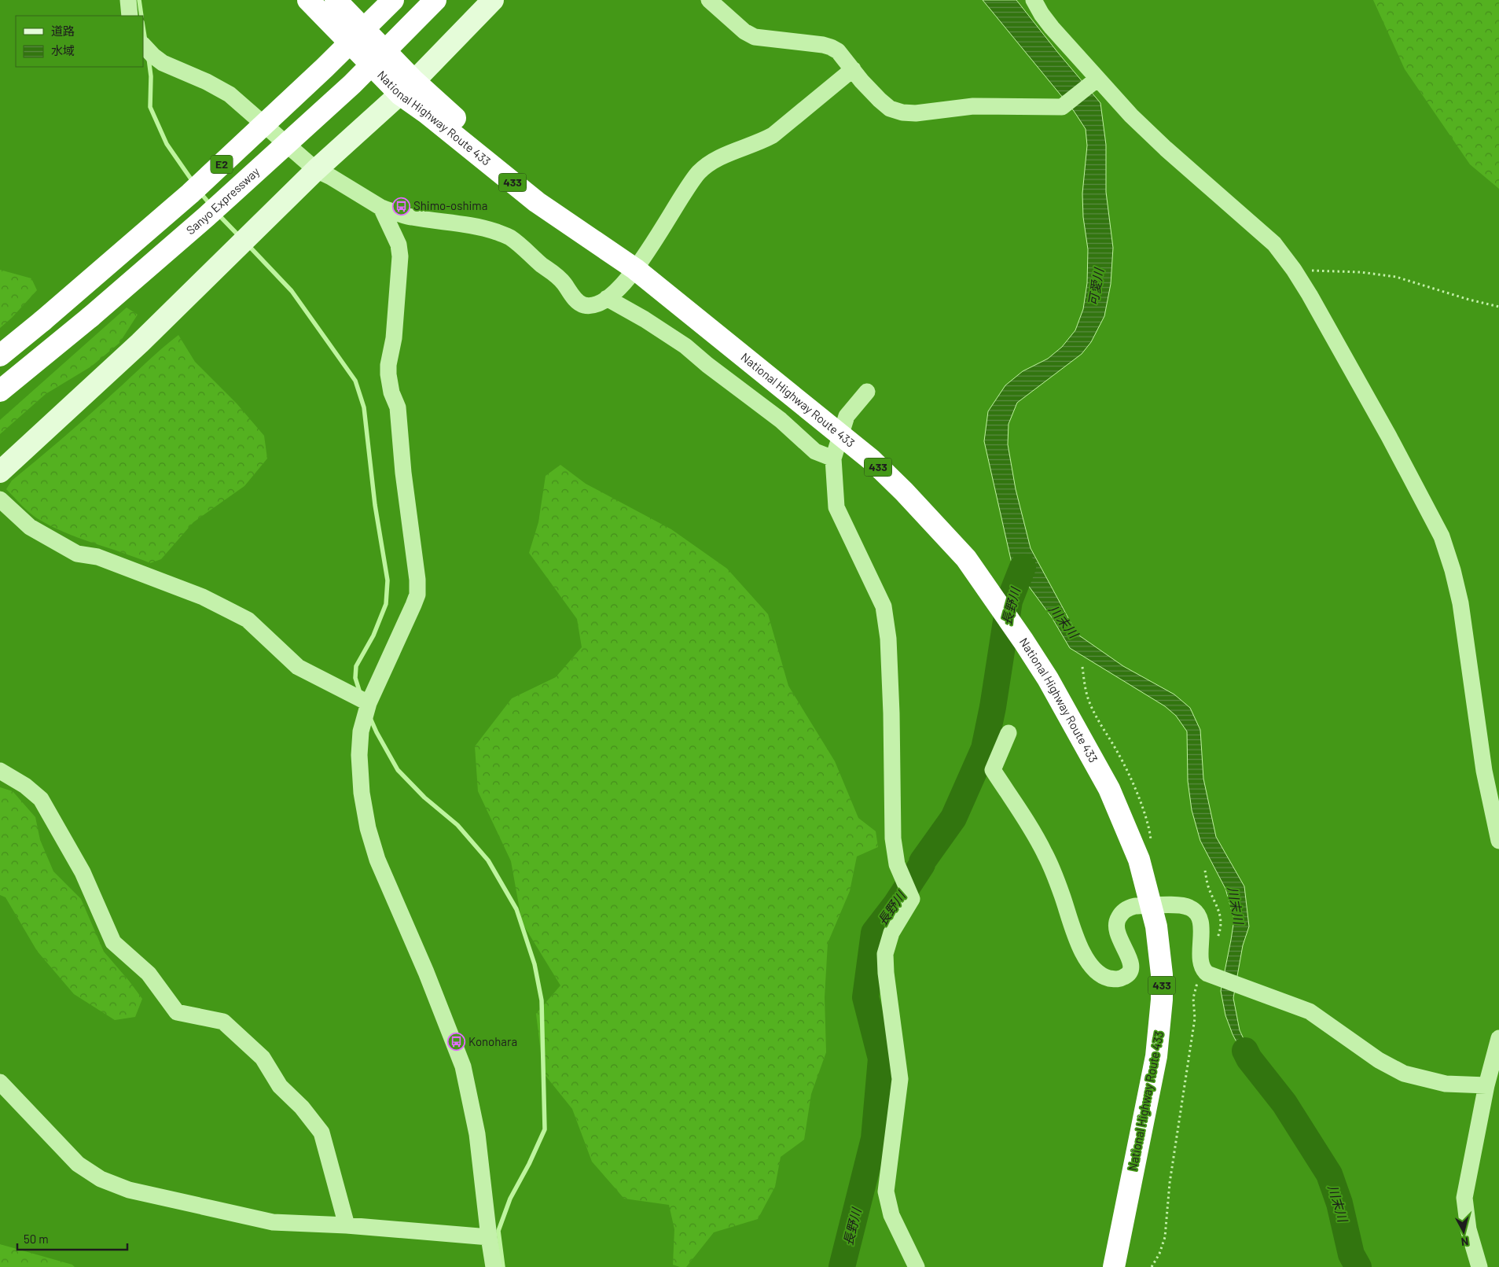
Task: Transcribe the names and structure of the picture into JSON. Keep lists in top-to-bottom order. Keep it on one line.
{"streets":{"highway":["National Highway Route 433","E2","433","Sanyo Expressway"]},"water":["可愛川","長野川","川末川"],"places":{"bus stop":["Shimo-oshima","Konohara"]},"legend":["道路","水域"],"scale_bar":"50 m","north":"bottom"}
